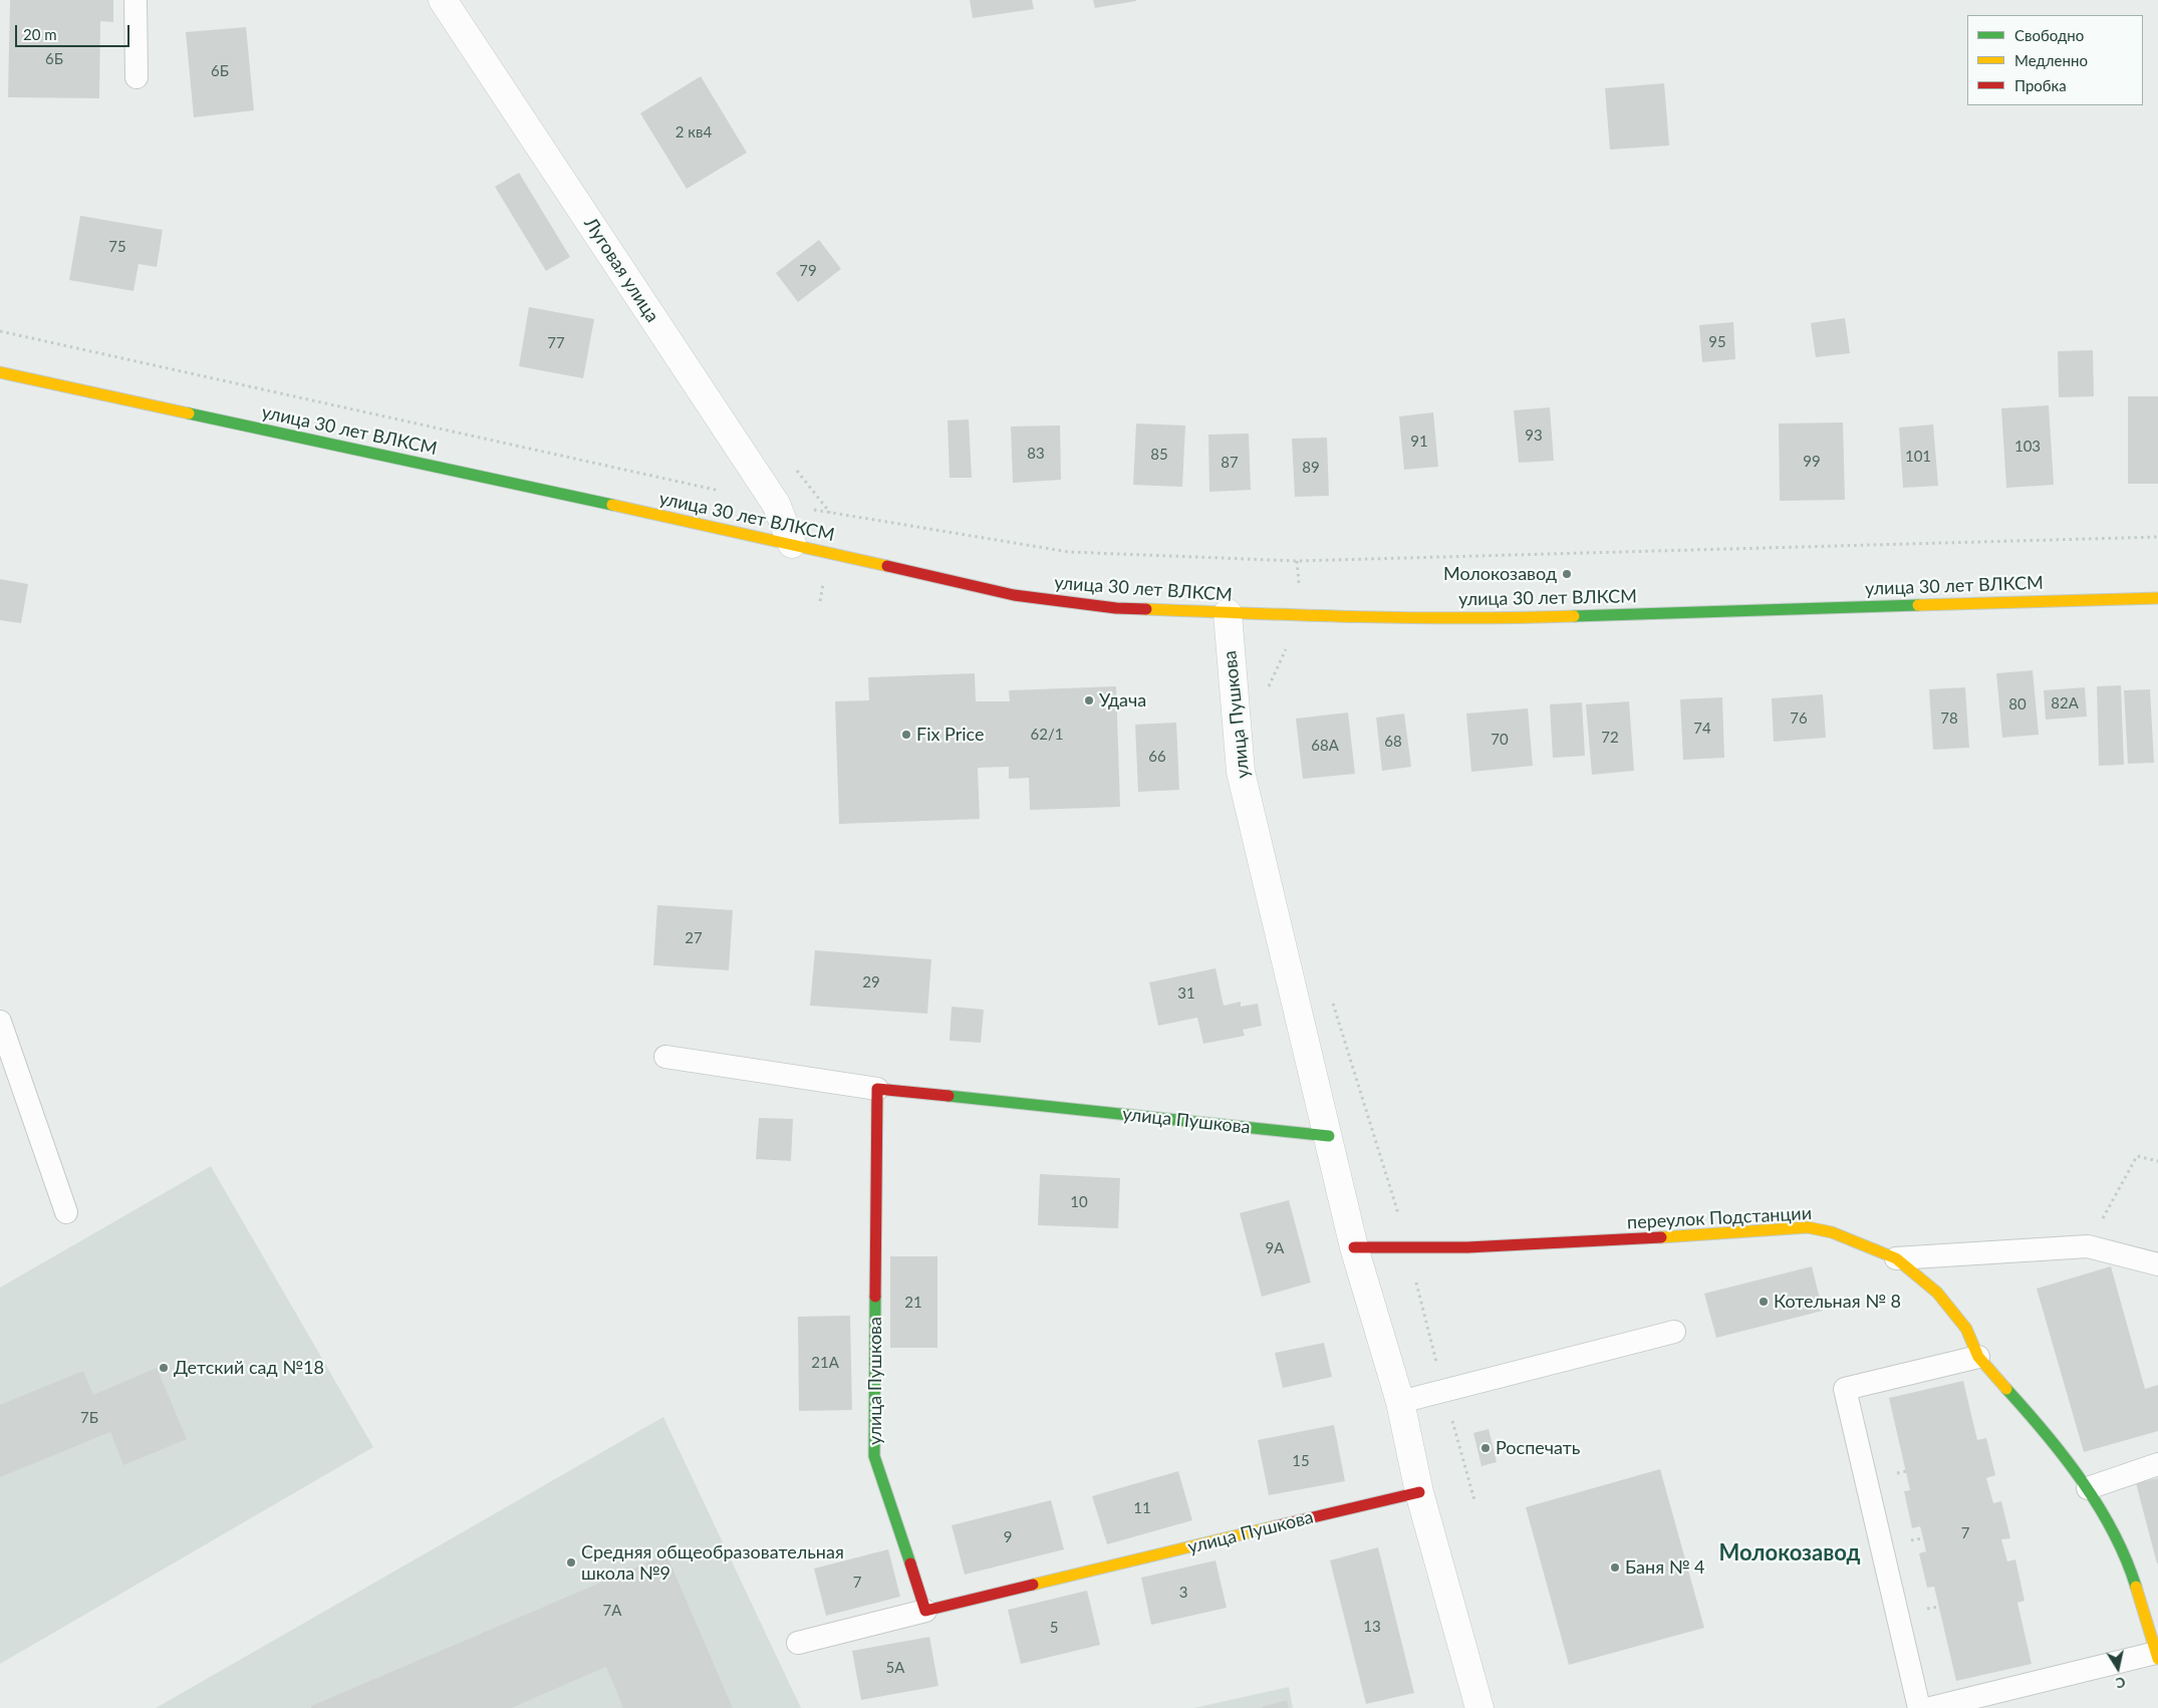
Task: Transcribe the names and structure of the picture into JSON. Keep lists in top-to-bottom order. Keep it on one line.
{"streets":{"street":["Луговая улица","улица 30 лет ВЛКСМ","улица Пушкова","переулок Подстанции"]},"crossings":[["Луговая улица","улица 30 лет ВЛКСМ"],["улица 30 лет ВЛКСМ","улица Пушкова"],["улица Пушкова","переулок Подстанции"]],"districts":["Молокозавод"],"places":["Молокозавод","Удача","Fix Price","Котельная № 8","Детский сад №18","Роспечать","Средняя общеобразовательная школа №9","Баня № 4"],"house_numbers":["6Б","6Б","2 кв4","75","79","95","77","93","91","103","83","85","101","99","87","89","82А","80","76","78","74","62/1","72","70","68","68А","66","27","29","31","10","9А","21","21А","7Б","15","11","7","9","7","3","7А","13","5","5А"],"legend":["Свободно","Медленно","Пробка"],"scale_bar":"20 m","north":"bottom"}
